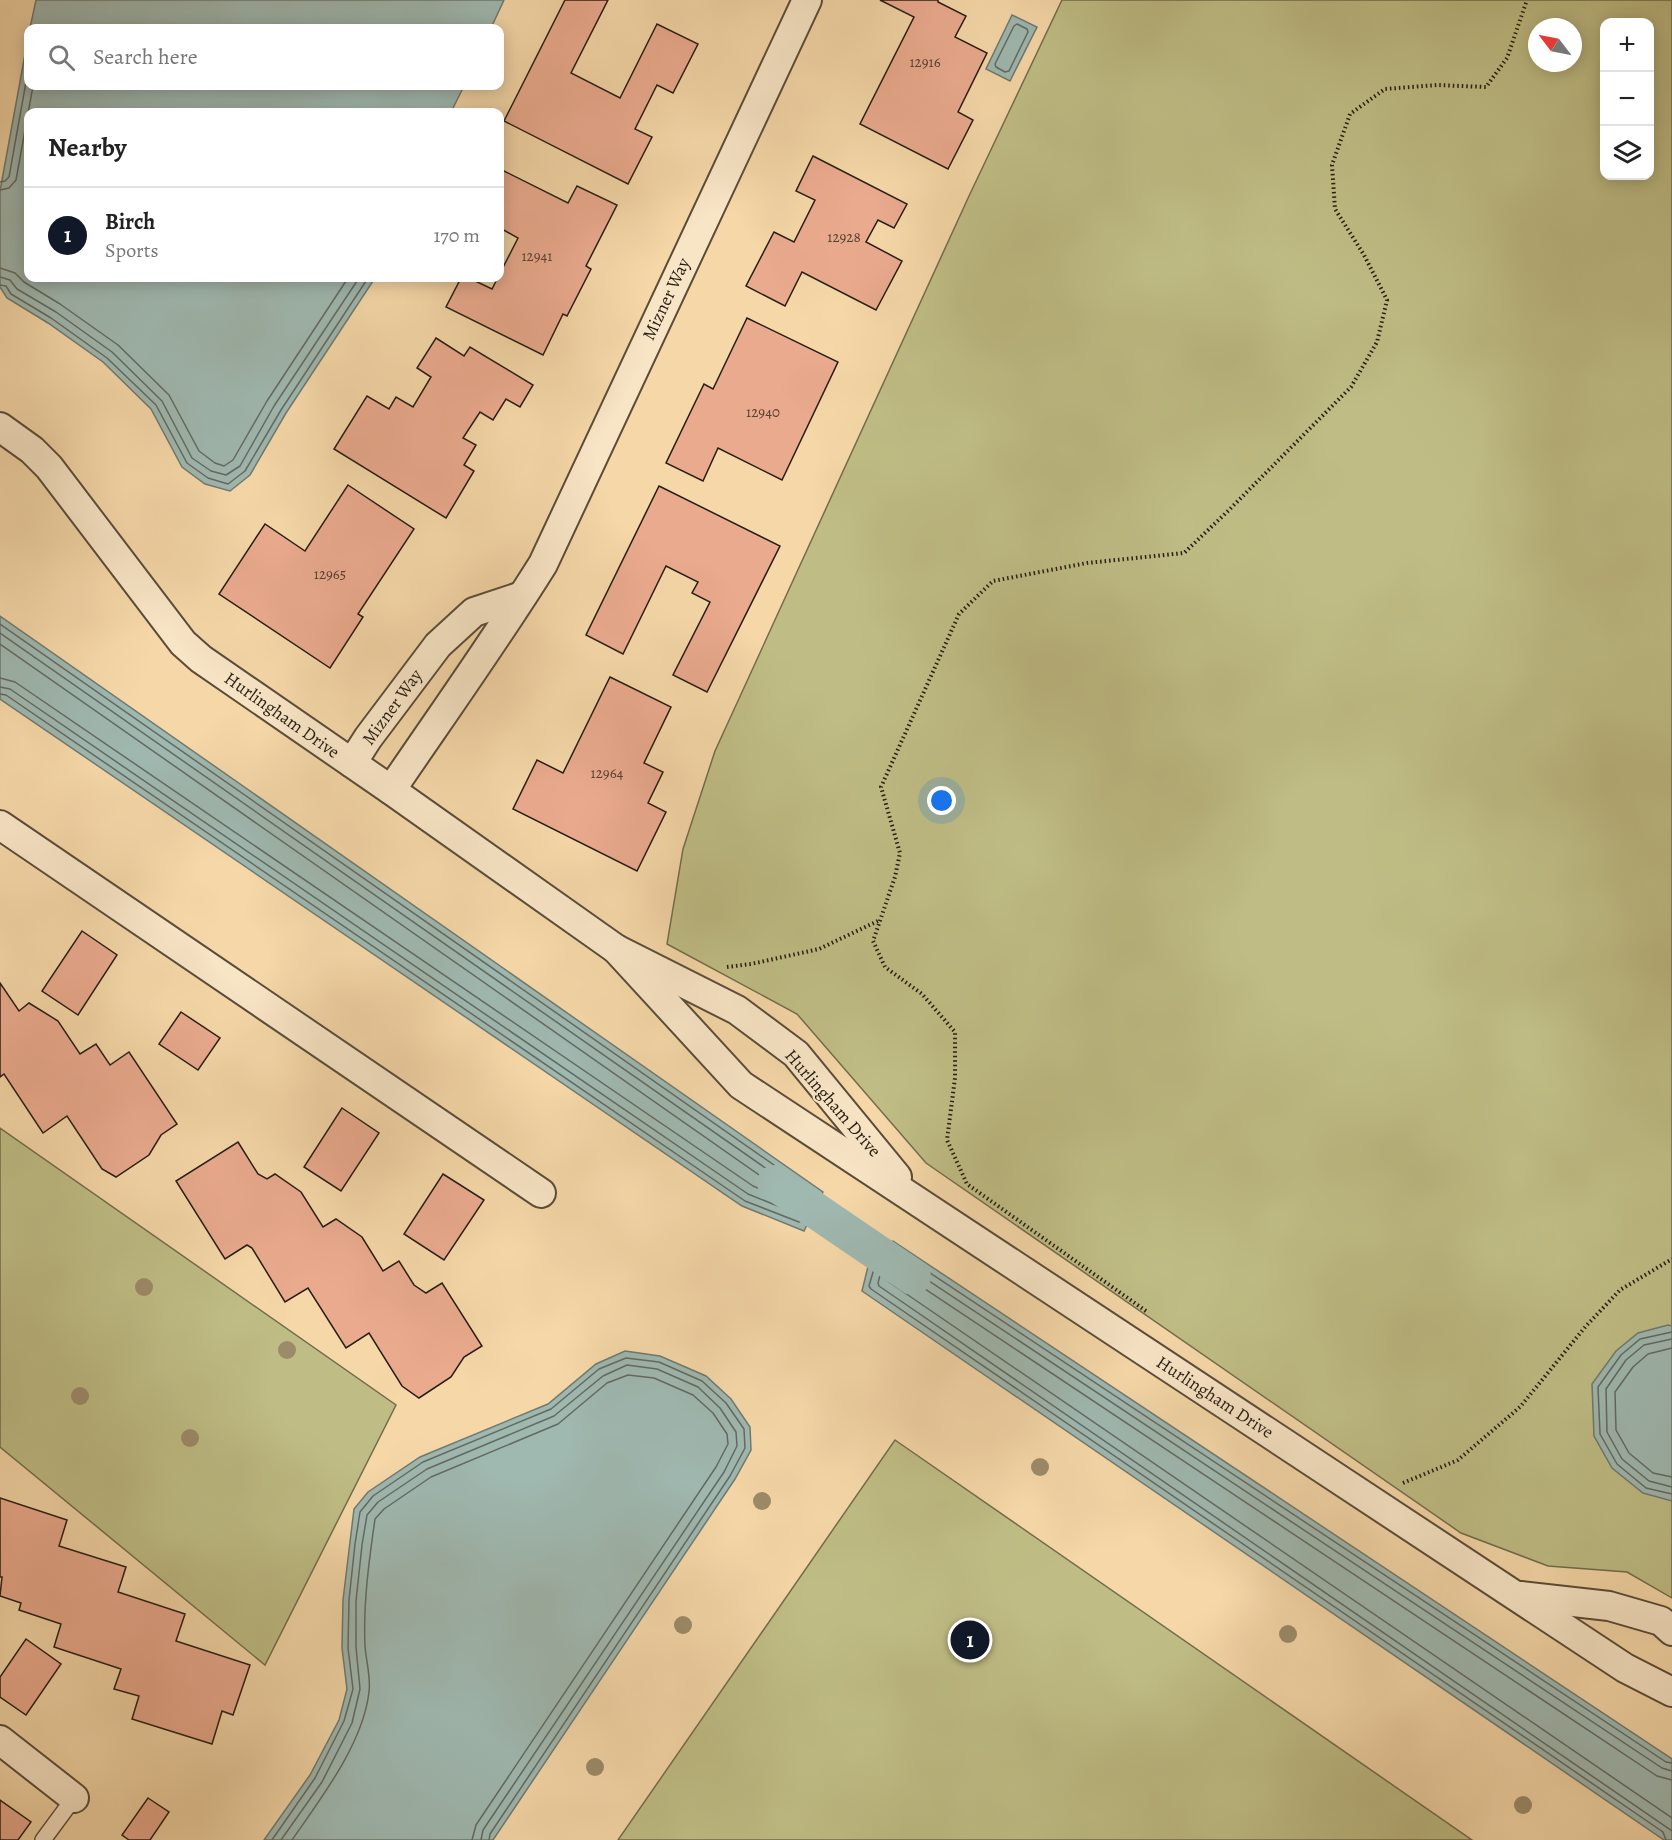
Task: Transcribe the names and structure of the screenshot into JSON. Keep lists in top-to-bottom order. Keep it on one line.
{"streets":{"street":["Mizner Way","Hurlingham Drive"]},"crossings":[["Mizner Way","Hurlingham Drive"]],"house_numbers":["12916","12928","12941","12940","12965","12964"],"north":"top left","page":{"map_buttons":["+","−"],"search":"Search here","heading":"Nearby","list":[{"mark":"1","name":"Birch","note":"Sports","value":"170 m"}],"pins":"1"}}
